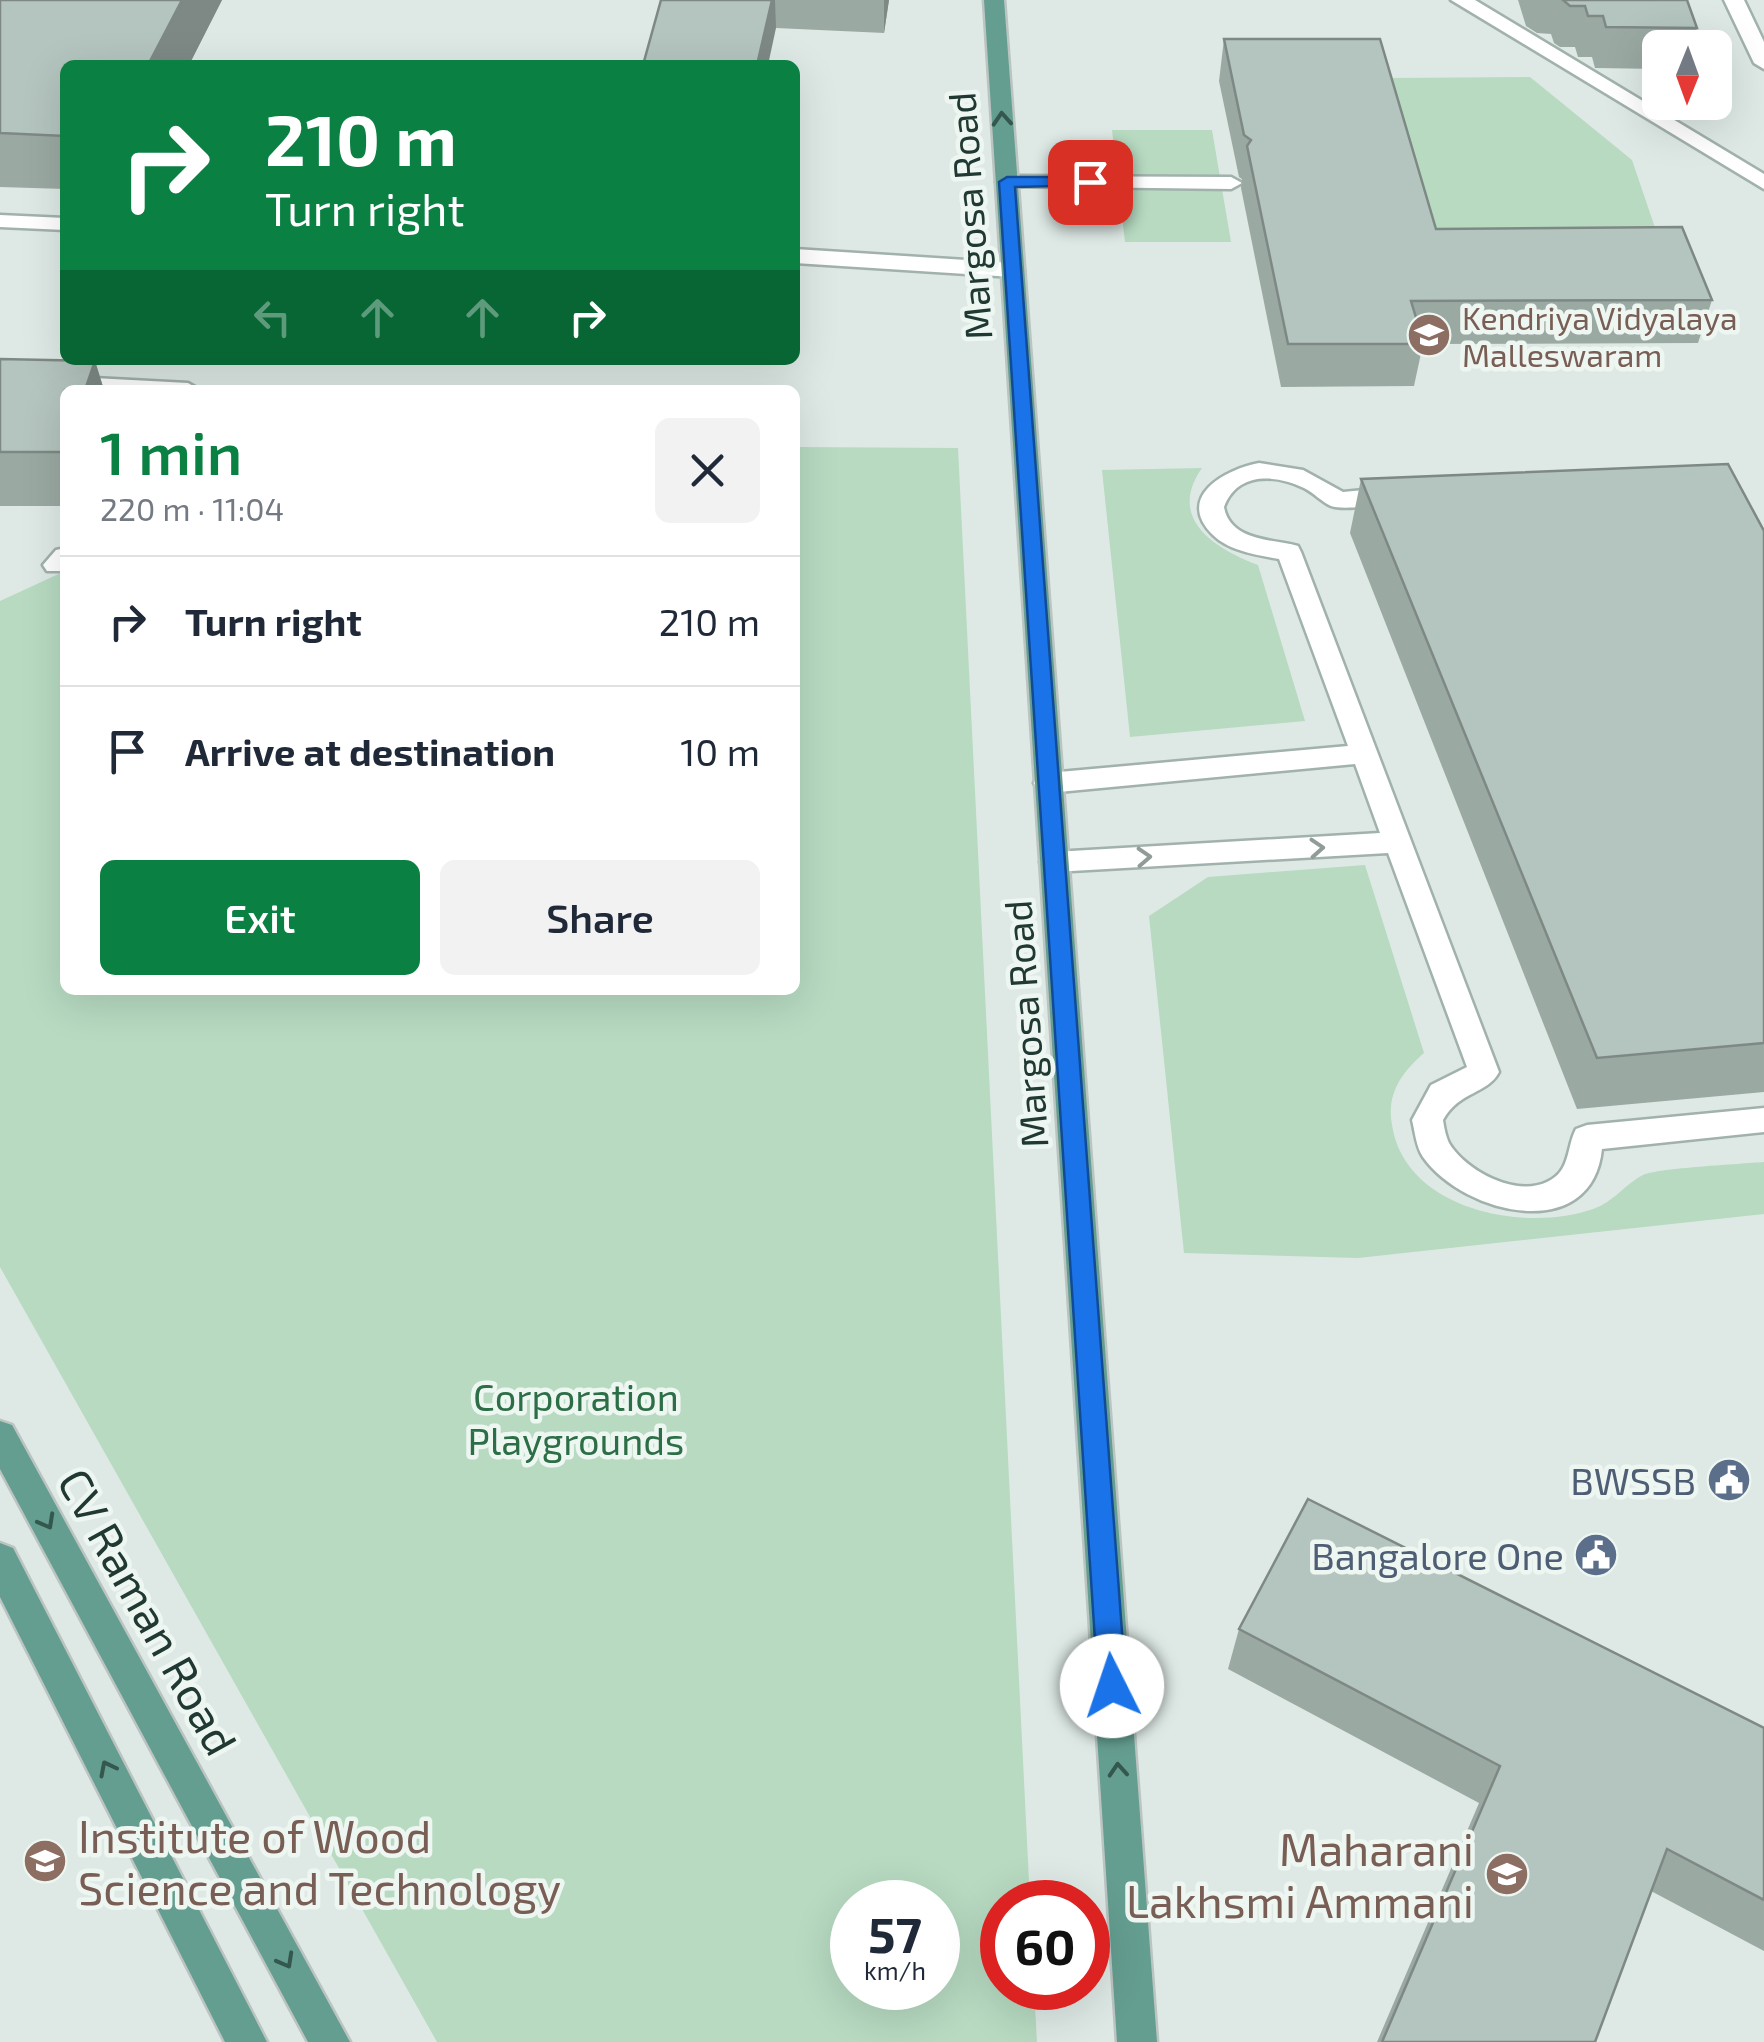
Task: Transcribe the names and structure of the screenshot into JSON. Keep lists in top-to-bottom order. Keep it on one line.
{"streets":{"main road":["Margosa Road","CV Raman Road"]},"one_way":["Margosa Road"],"parks":["Corporation Playgrounds"],"places":{"school or university":["Kendriya Vidyalaya Malleswaram","Institute of Wood Science and Technology","Maharani Lakhsmi Ammani"],"public building":["BWSSB","Bangalore One"]},"north":"bottom","page":{"turn":["210 m","Turn right"],"heading":["1 min","220 m · 11:04"],"list":[{"name":"Turn right","value":"210 m"},{"name":"Arrive at destination","value":"10 m"}],"buttons":["Exit","Share"],"speed":"57 km/h","limit":"60"}}
